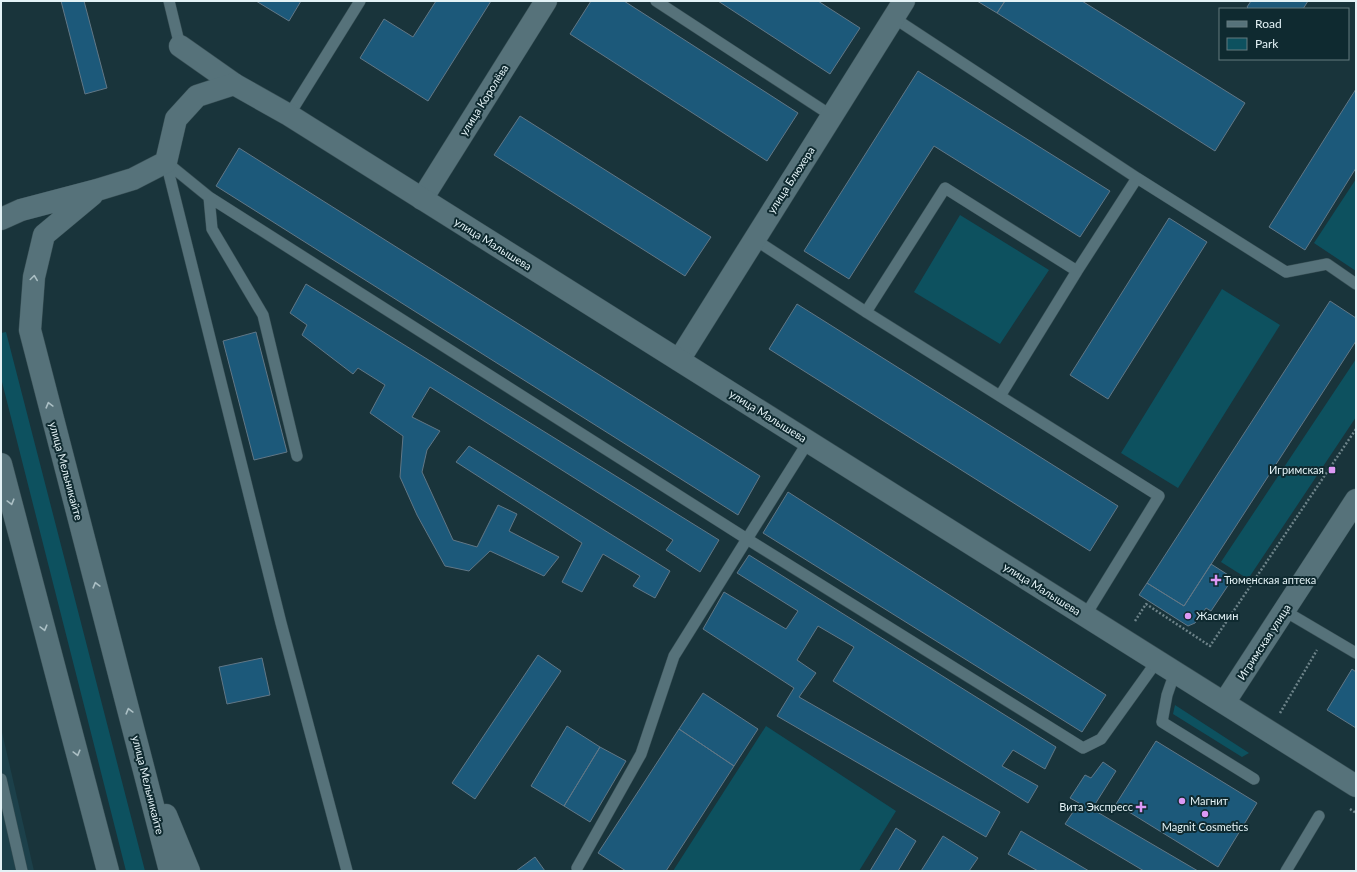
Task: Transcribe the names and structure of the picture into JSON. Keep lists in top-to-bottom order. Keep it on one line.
{"streets":{"street":["улица Королёва","улица Блюхера","улица Малышева","улица Мельникайте","Игримская улица"]},"crossings":[["улица Королёва","улица Малышева"],["улица Блюхера","улица Малышева"],["улица Малышева","Игримская улица"]],"places":{"transit":["Игримская"],"health":["Тюменская аптека","Вита Экспресс"],"other":["Жасмин","Магнит","Magnit Cosmetics"]},"legend":["Road","Park"]}
